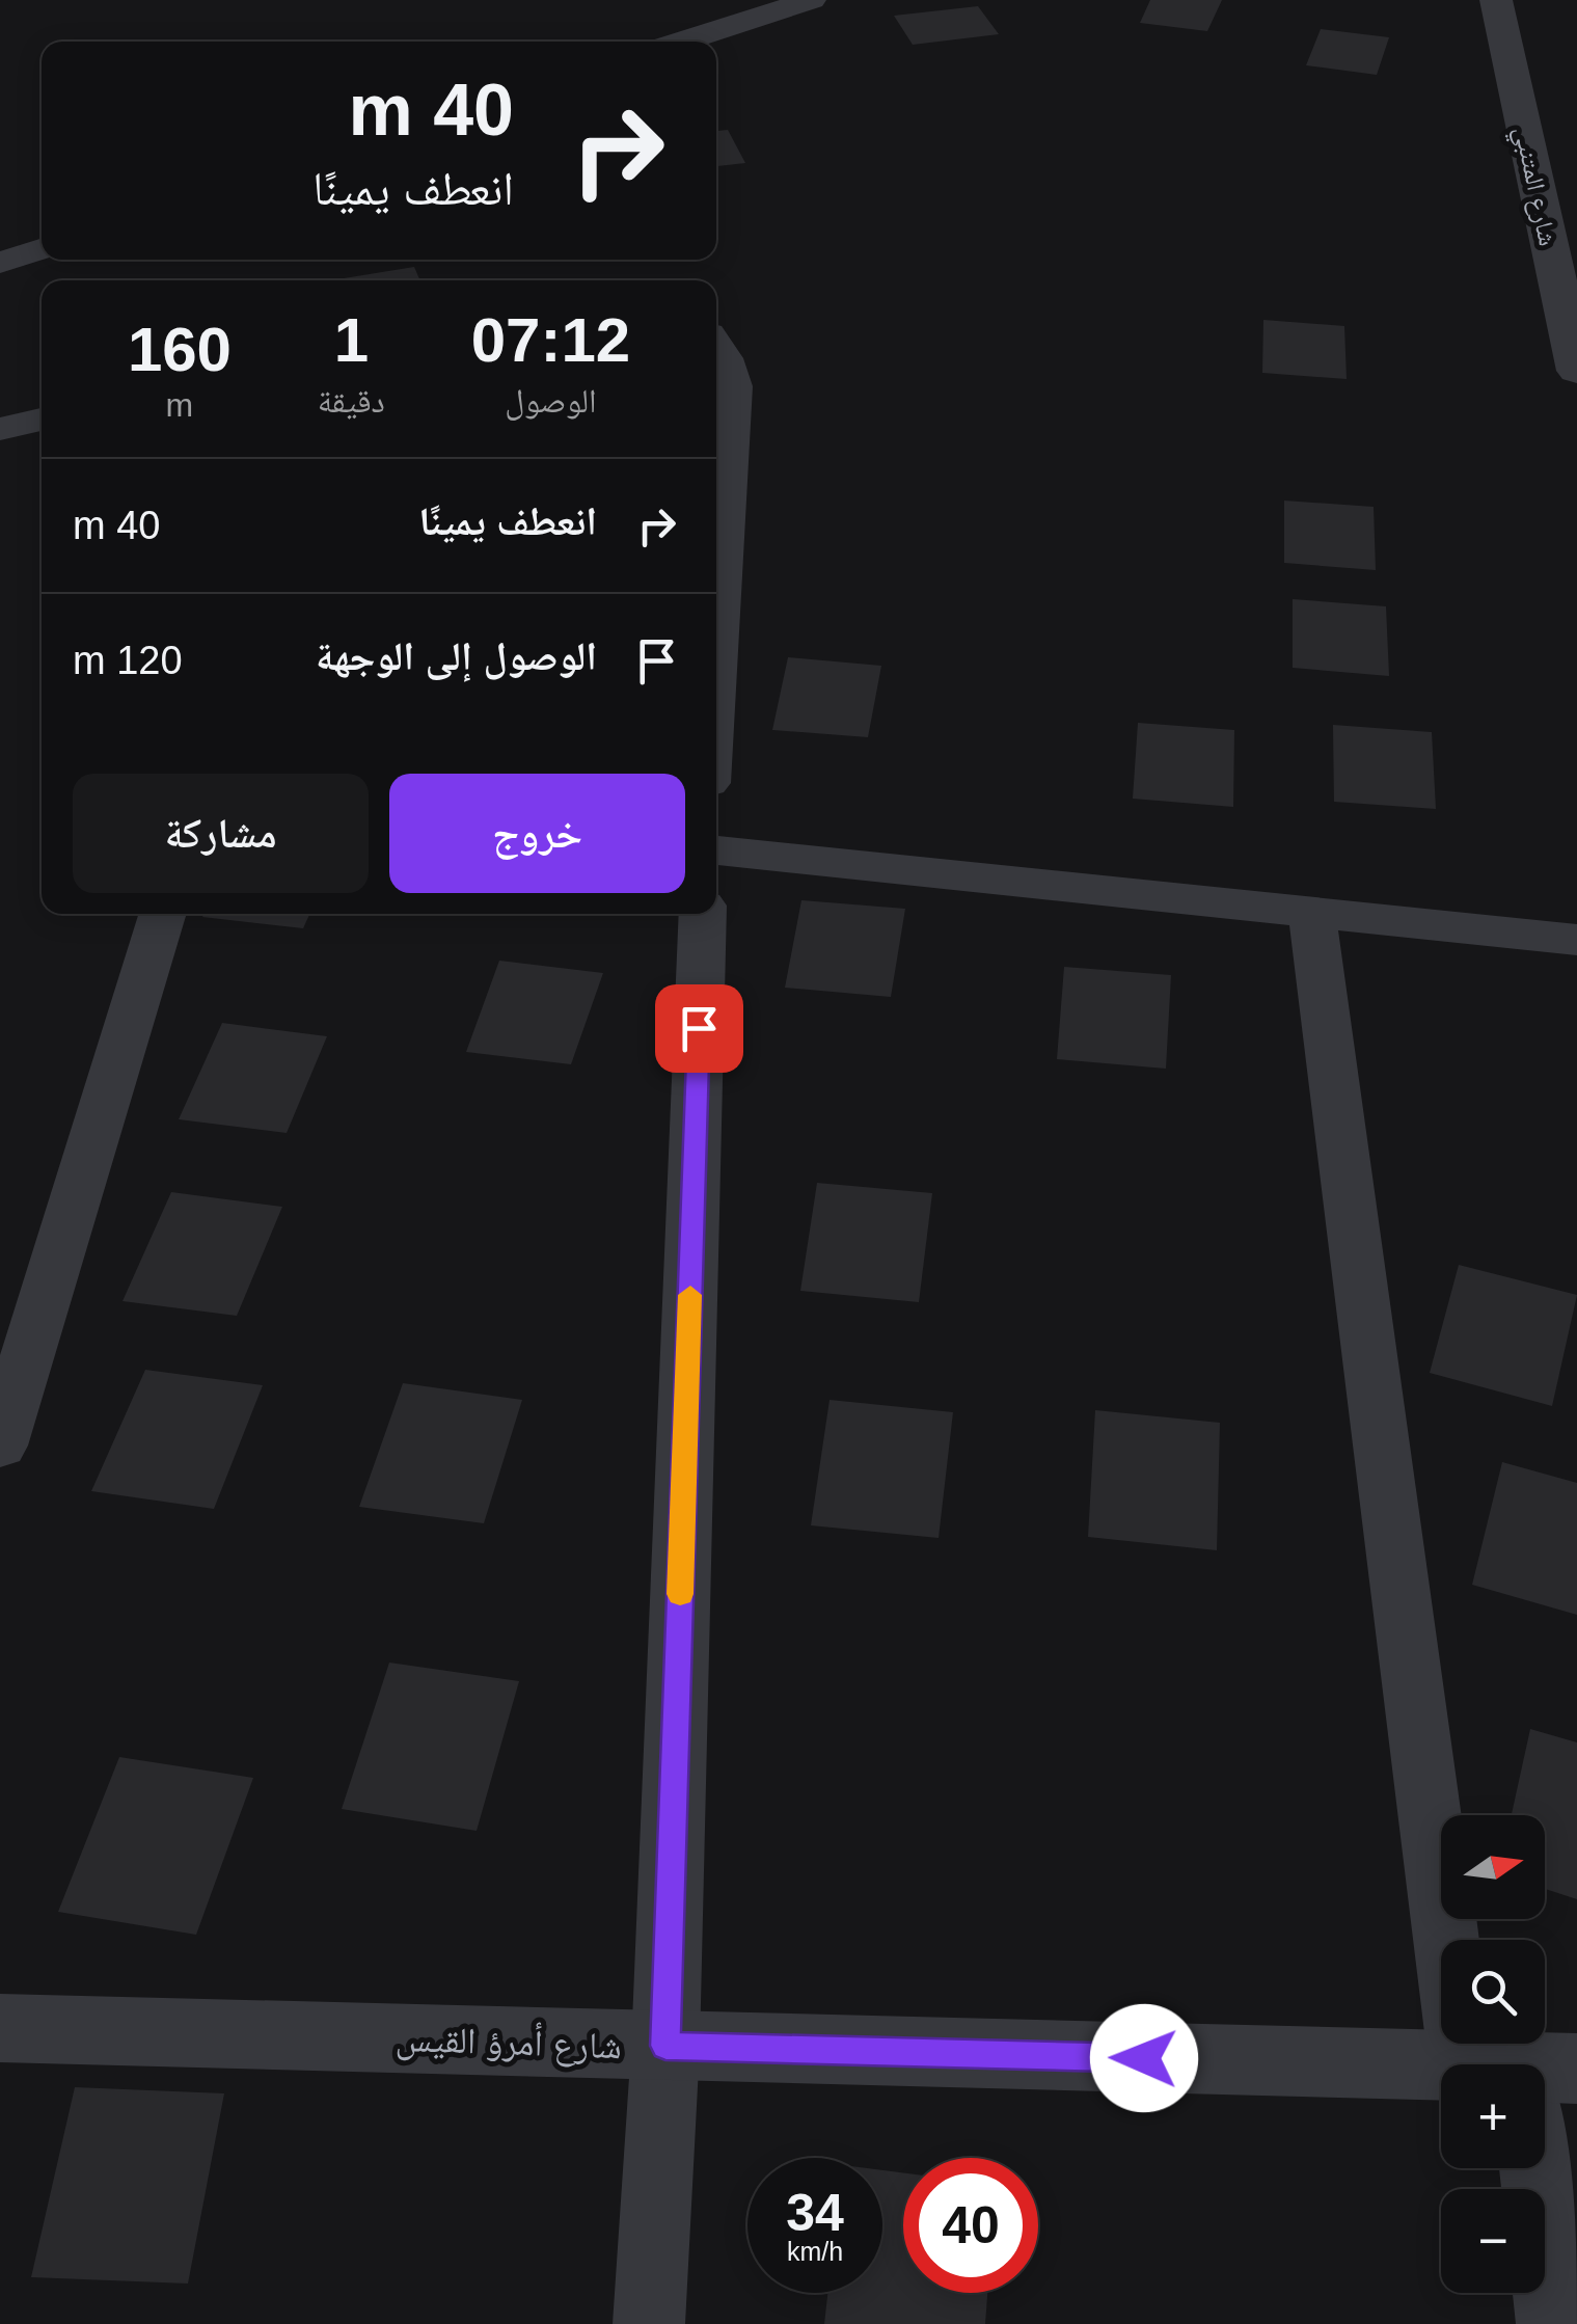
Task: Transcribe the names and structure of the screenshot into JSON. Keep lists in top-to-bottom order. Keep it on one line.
{"streets":{"street":["شارع المتنبي","شارع أمرؤ القيس"]},"north":"right","page":{"turn":["40 m","انعطف يمينًا"],"eta":["07:12","الوصول","1","دقيقة","160","m"],"list":[{"name":"انعطف يمينًا","value":"40 m"},{"name":"الوصول إلى الوجهة","value":"120 m"}],"buttons":["خروج","مشاركة"],"map_buttons":["+","−"],"speed":"34 km/h","limit":"40"}}
